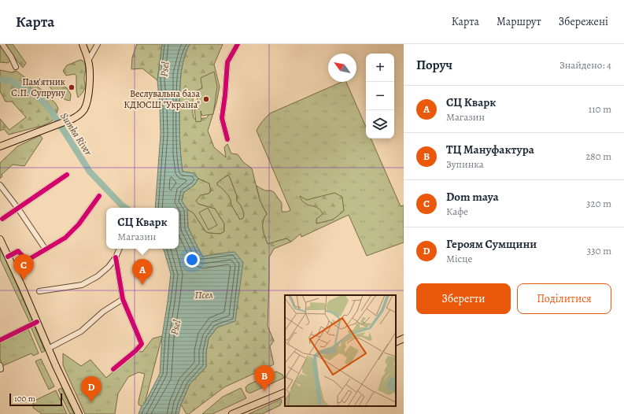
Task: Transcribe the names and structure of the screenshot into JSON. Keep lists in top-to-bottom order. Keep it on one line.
{"water":["Psel","Sumka River","Псел"],"places":["Пам'ятник С.П. Супруну","Веслувальна база КДЮСШ \"Україна\""],"scale_bar":"100 m","north":"top left","page":{"header":"Карта","nav":["Карта","Маршрут","Збережені"],"heading":["Поруч","Знайдено: 4"],"map_buttons":["+","−"],"list":[{"mark":"A","name":"СЦ Кварк","note":"Магазин","value":"110 m"},{"mark":"B","name":"ТЦ Мануфактура","note":"Зупинка","value":"280 m"},{"mark":"C","name":"Dom maya","note":"Кафе","value":"320 m"},{"mark":"D","name":"Героям Сумщини","note":"Місце","value":"330 m"}],"popup":["СЦ Кварк","Магазин"],"pins":["C","A","B","D"],"buttons":["Зберегти","Поділитися"],"scale":"100 m"}}
